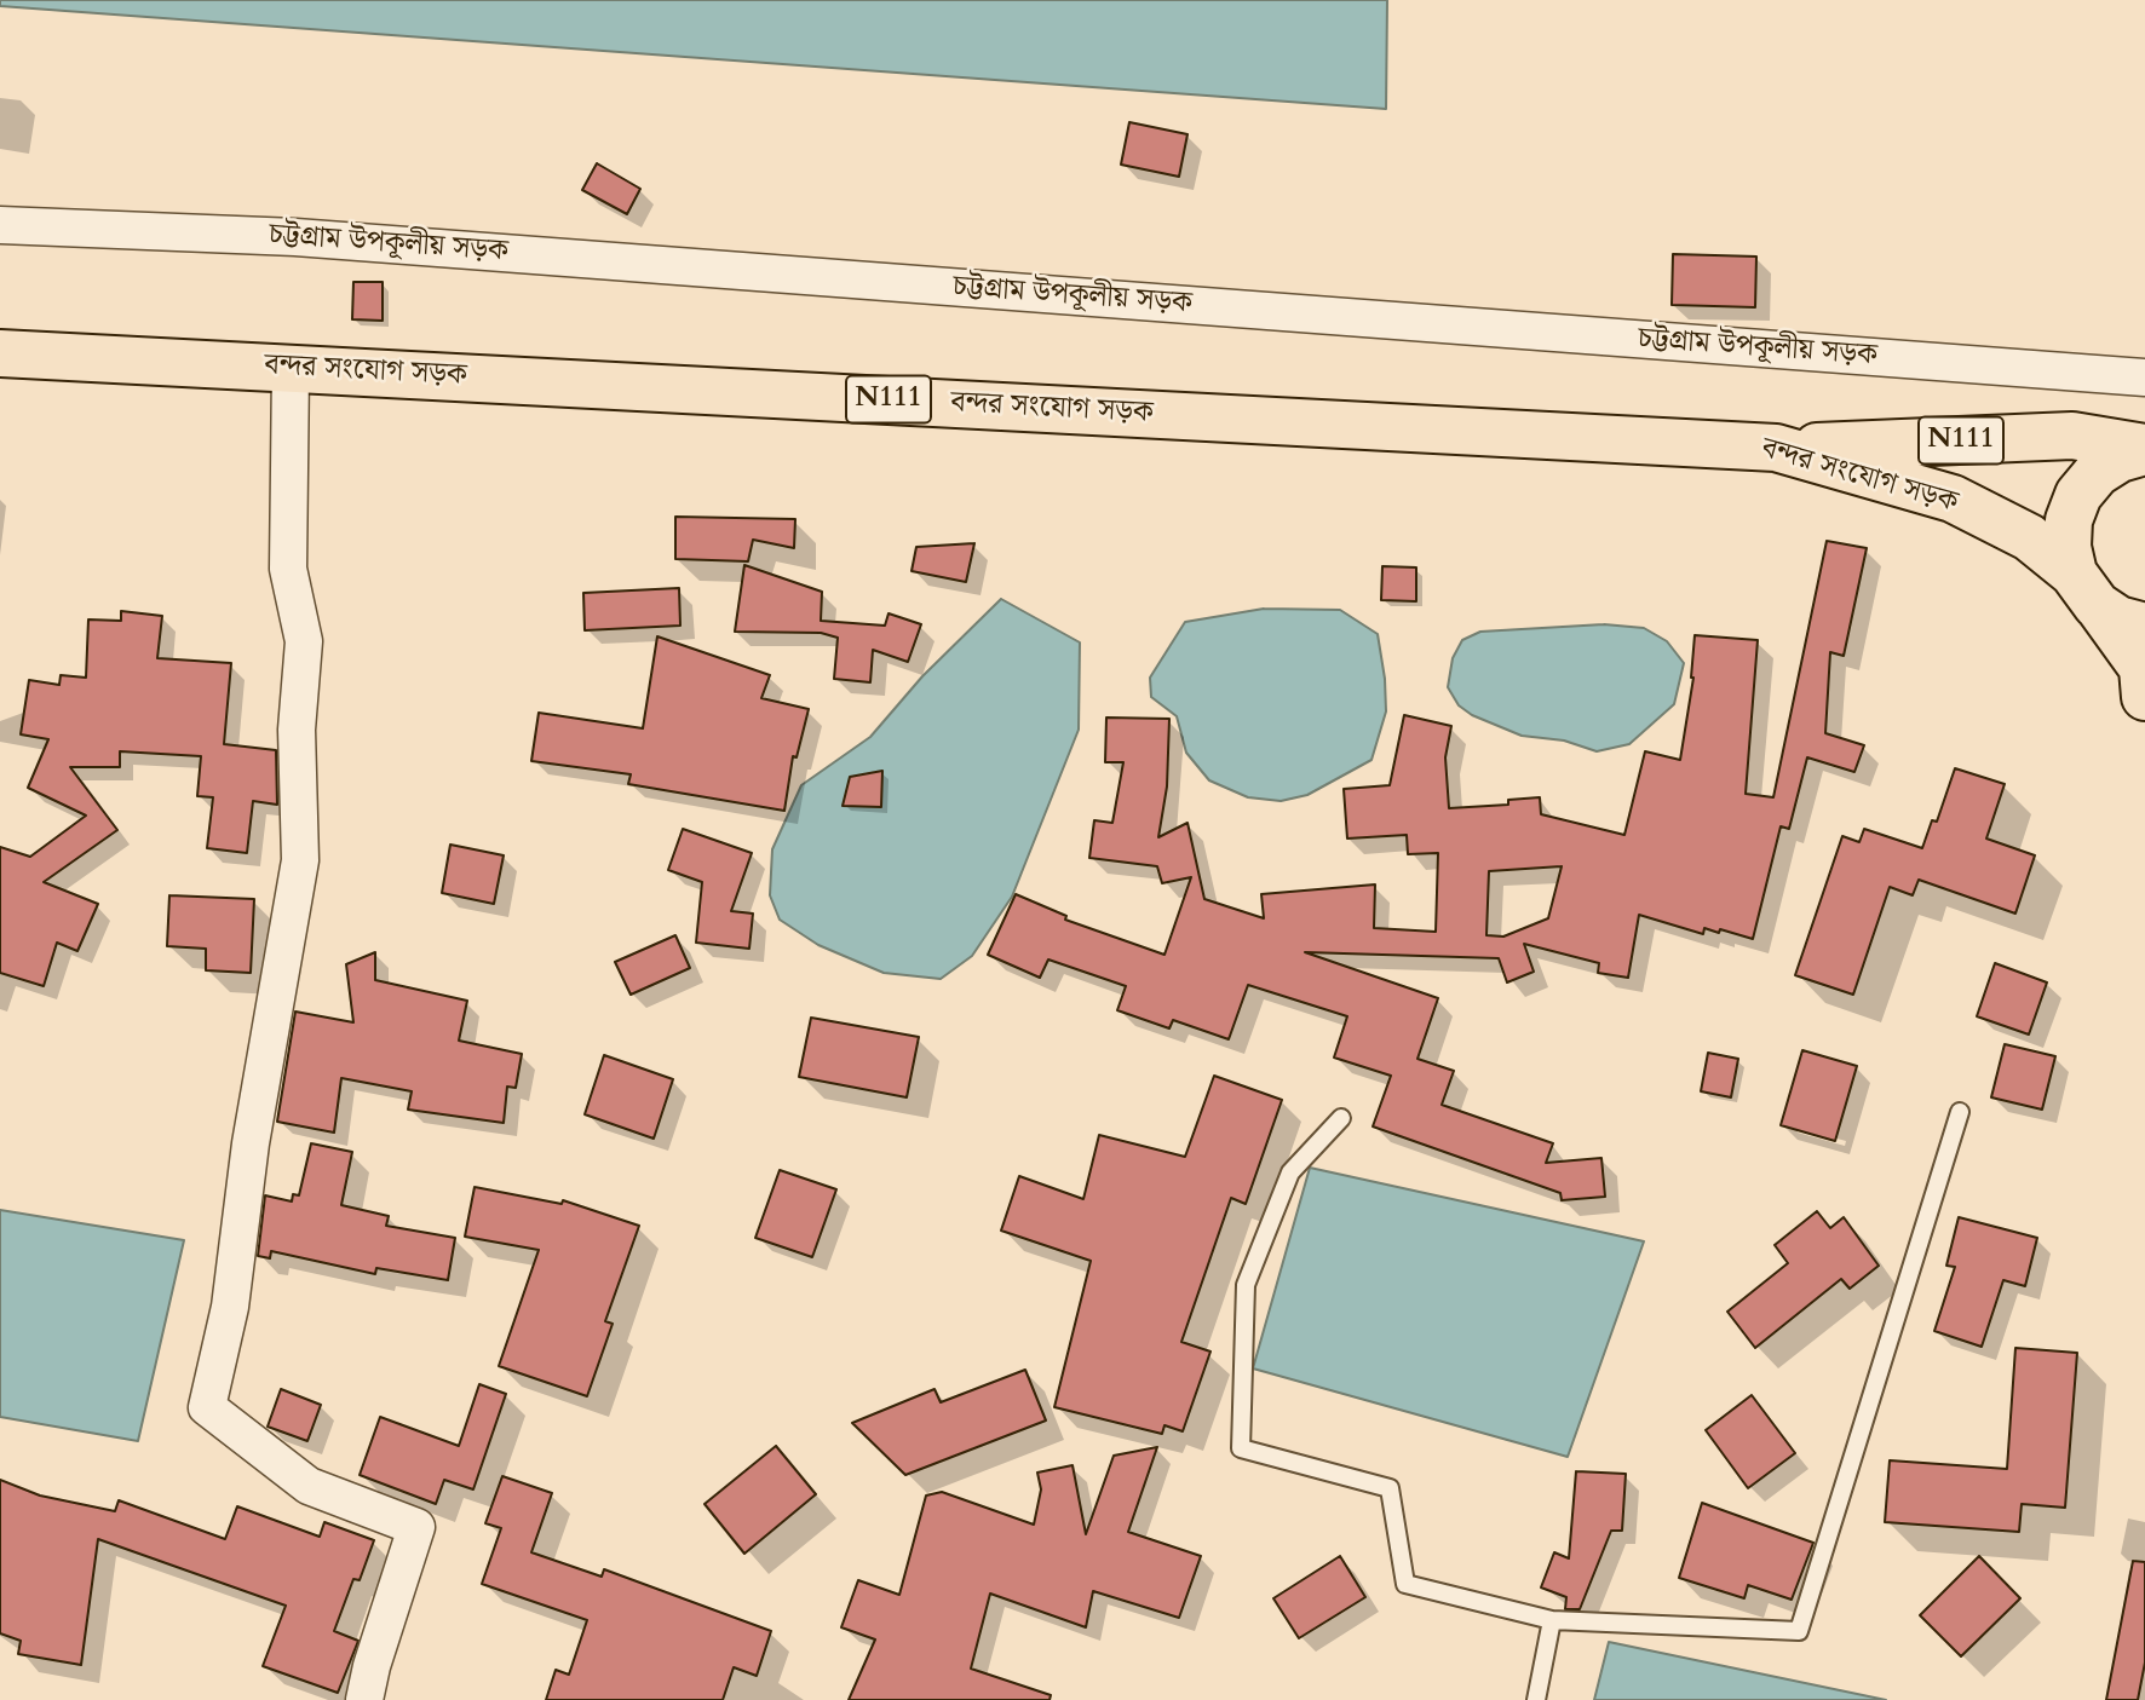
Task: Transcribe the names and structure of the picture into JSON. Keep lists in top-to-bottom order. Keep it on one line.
{"streets":{"highway":["বন্দর সংযোগ সড়ক","N111"],"street":["চট্টগ্রাম উপকূলীয় সড়ক"]},"crossings":[["বন্দর সংযোগ সড়ক","N111"]]}
